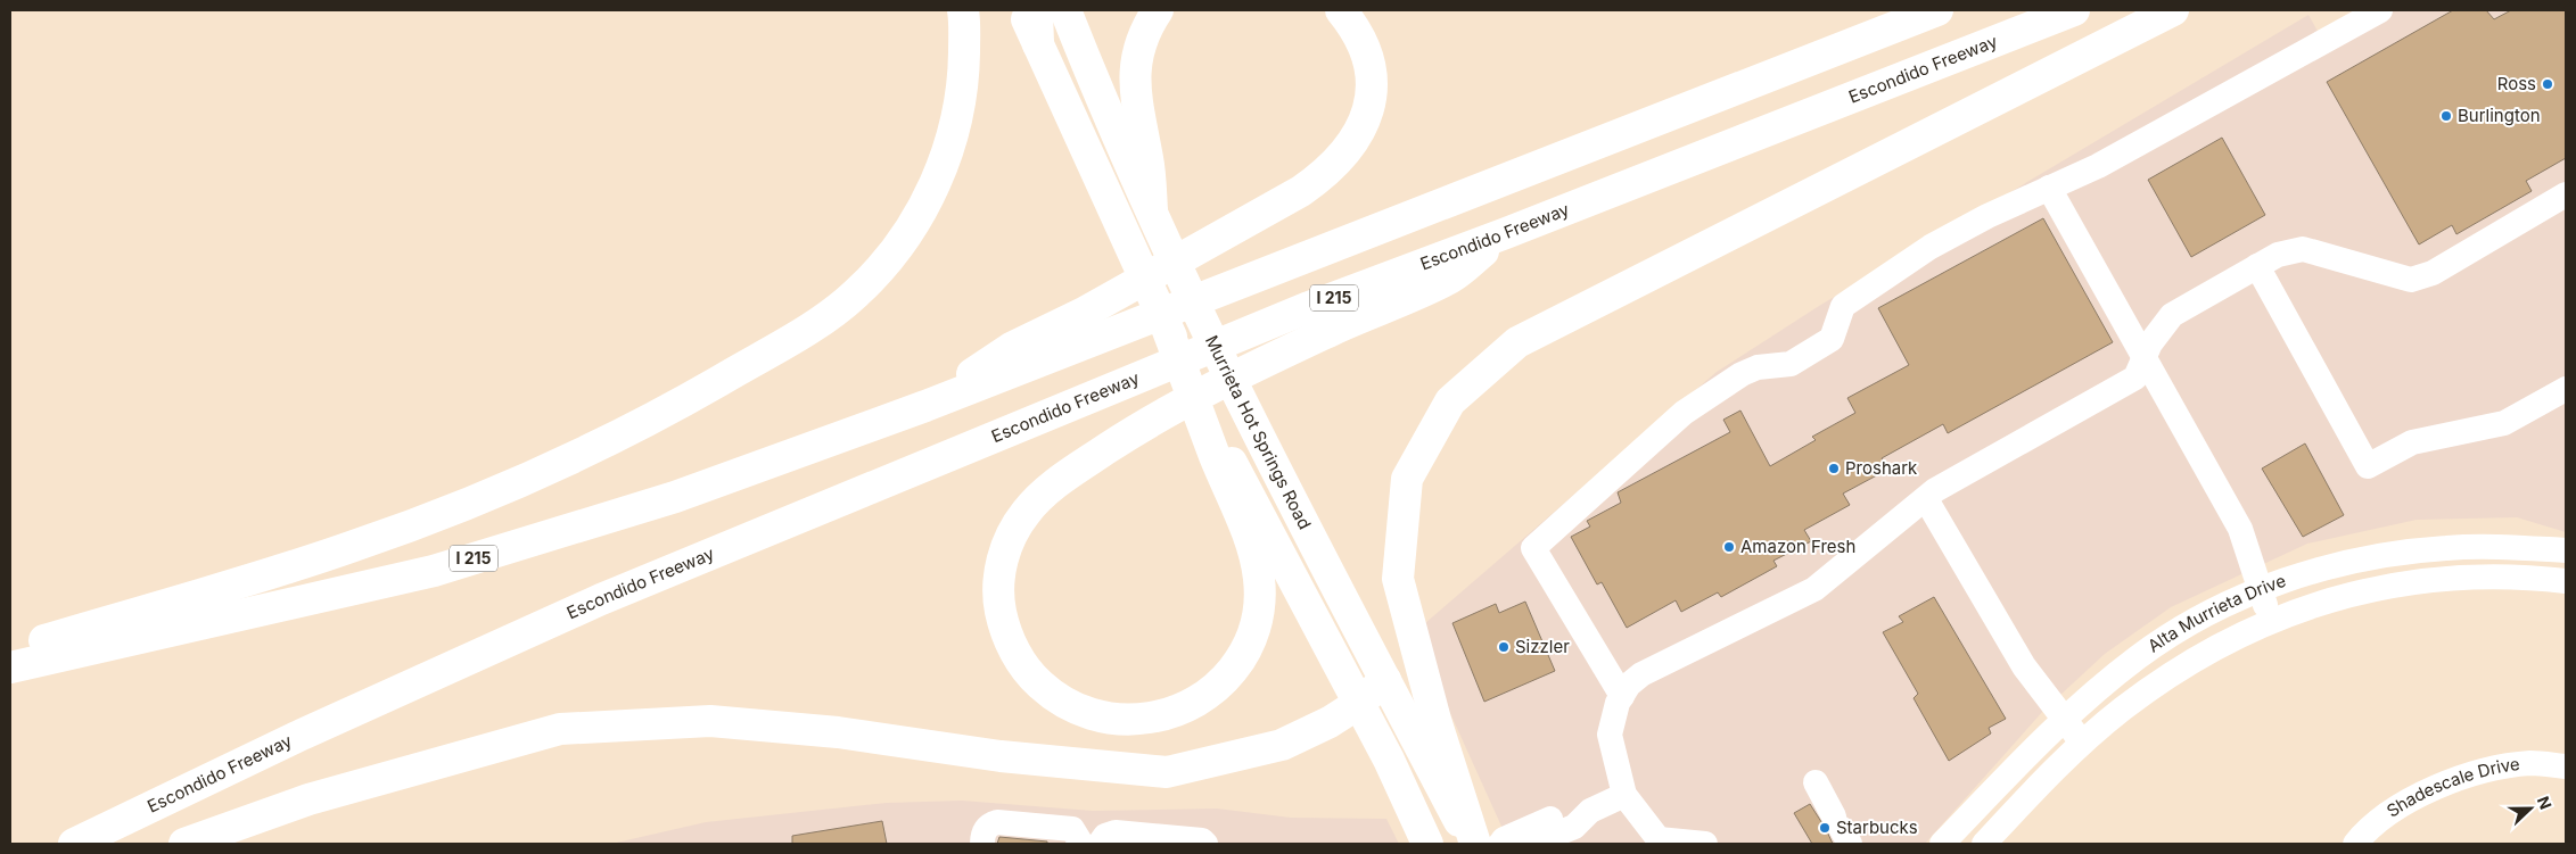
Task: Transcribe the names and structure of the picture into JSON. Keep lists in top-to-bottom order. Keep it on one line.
{"streets":{"main road":["Escondido Freeway","I 215","Murrieta Hot Springs Road"],"street":["Alta Murrieta Drive","Shadescale Drive"]},"places":["Ross","Burlington","Proshark","Amazon Fresh","Sizzler","Starbucks"],"north":"right"}
